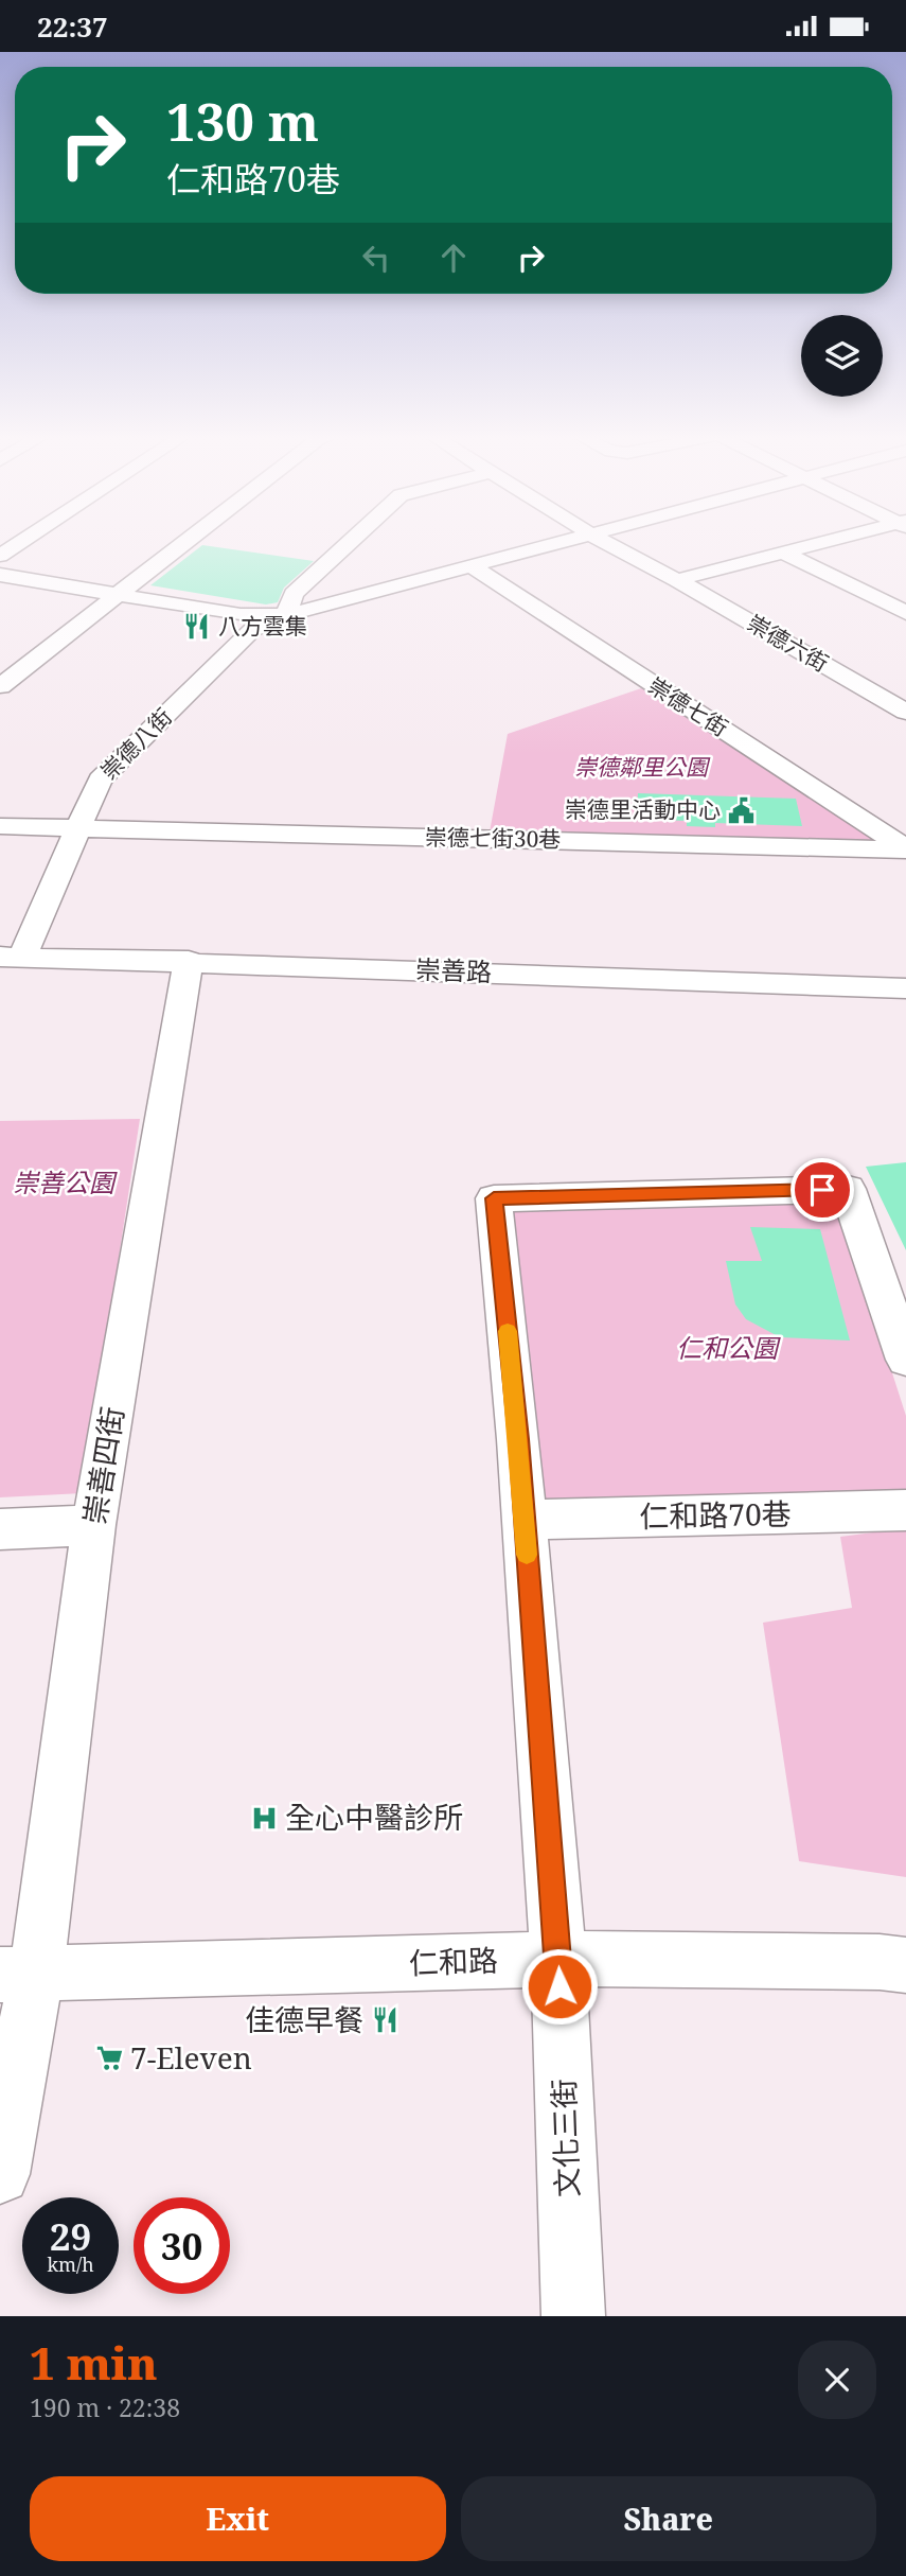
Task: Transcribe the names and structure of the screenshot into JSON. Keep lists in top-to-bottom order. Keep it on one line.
{"streets":{"street":["崇德六街","崇德七街","崇德八街","崇德七街30巷","崇善路","崇善四街","仁和路70巷","仁和路","文化三街"]},"crossings":[["崇德七街","崇德七街30巷"],["崇德八街","崇德七街30巷"],["崇德八街","崇善路"],["崇善路","崇善四街"],["崇善四街","仁和路"],["仁和路","文化三街"]],"parks":["崇德鄰里公園","崇善公園","仁和公園"],"places":{"restaurant":["八方雲集","佳德早餐"],"public building":["崇德里活動中心"],"hospital":["全心中醫診所"],"supermarket":["7-Eleven"]},"page":{"status":"22:37","turn":["130 m","仁和路70巷"],"speed":"29 km/h","limit":"30","heading":["1 min","190 m · 22:38"],"buttons":["Exit","Share"]}}
